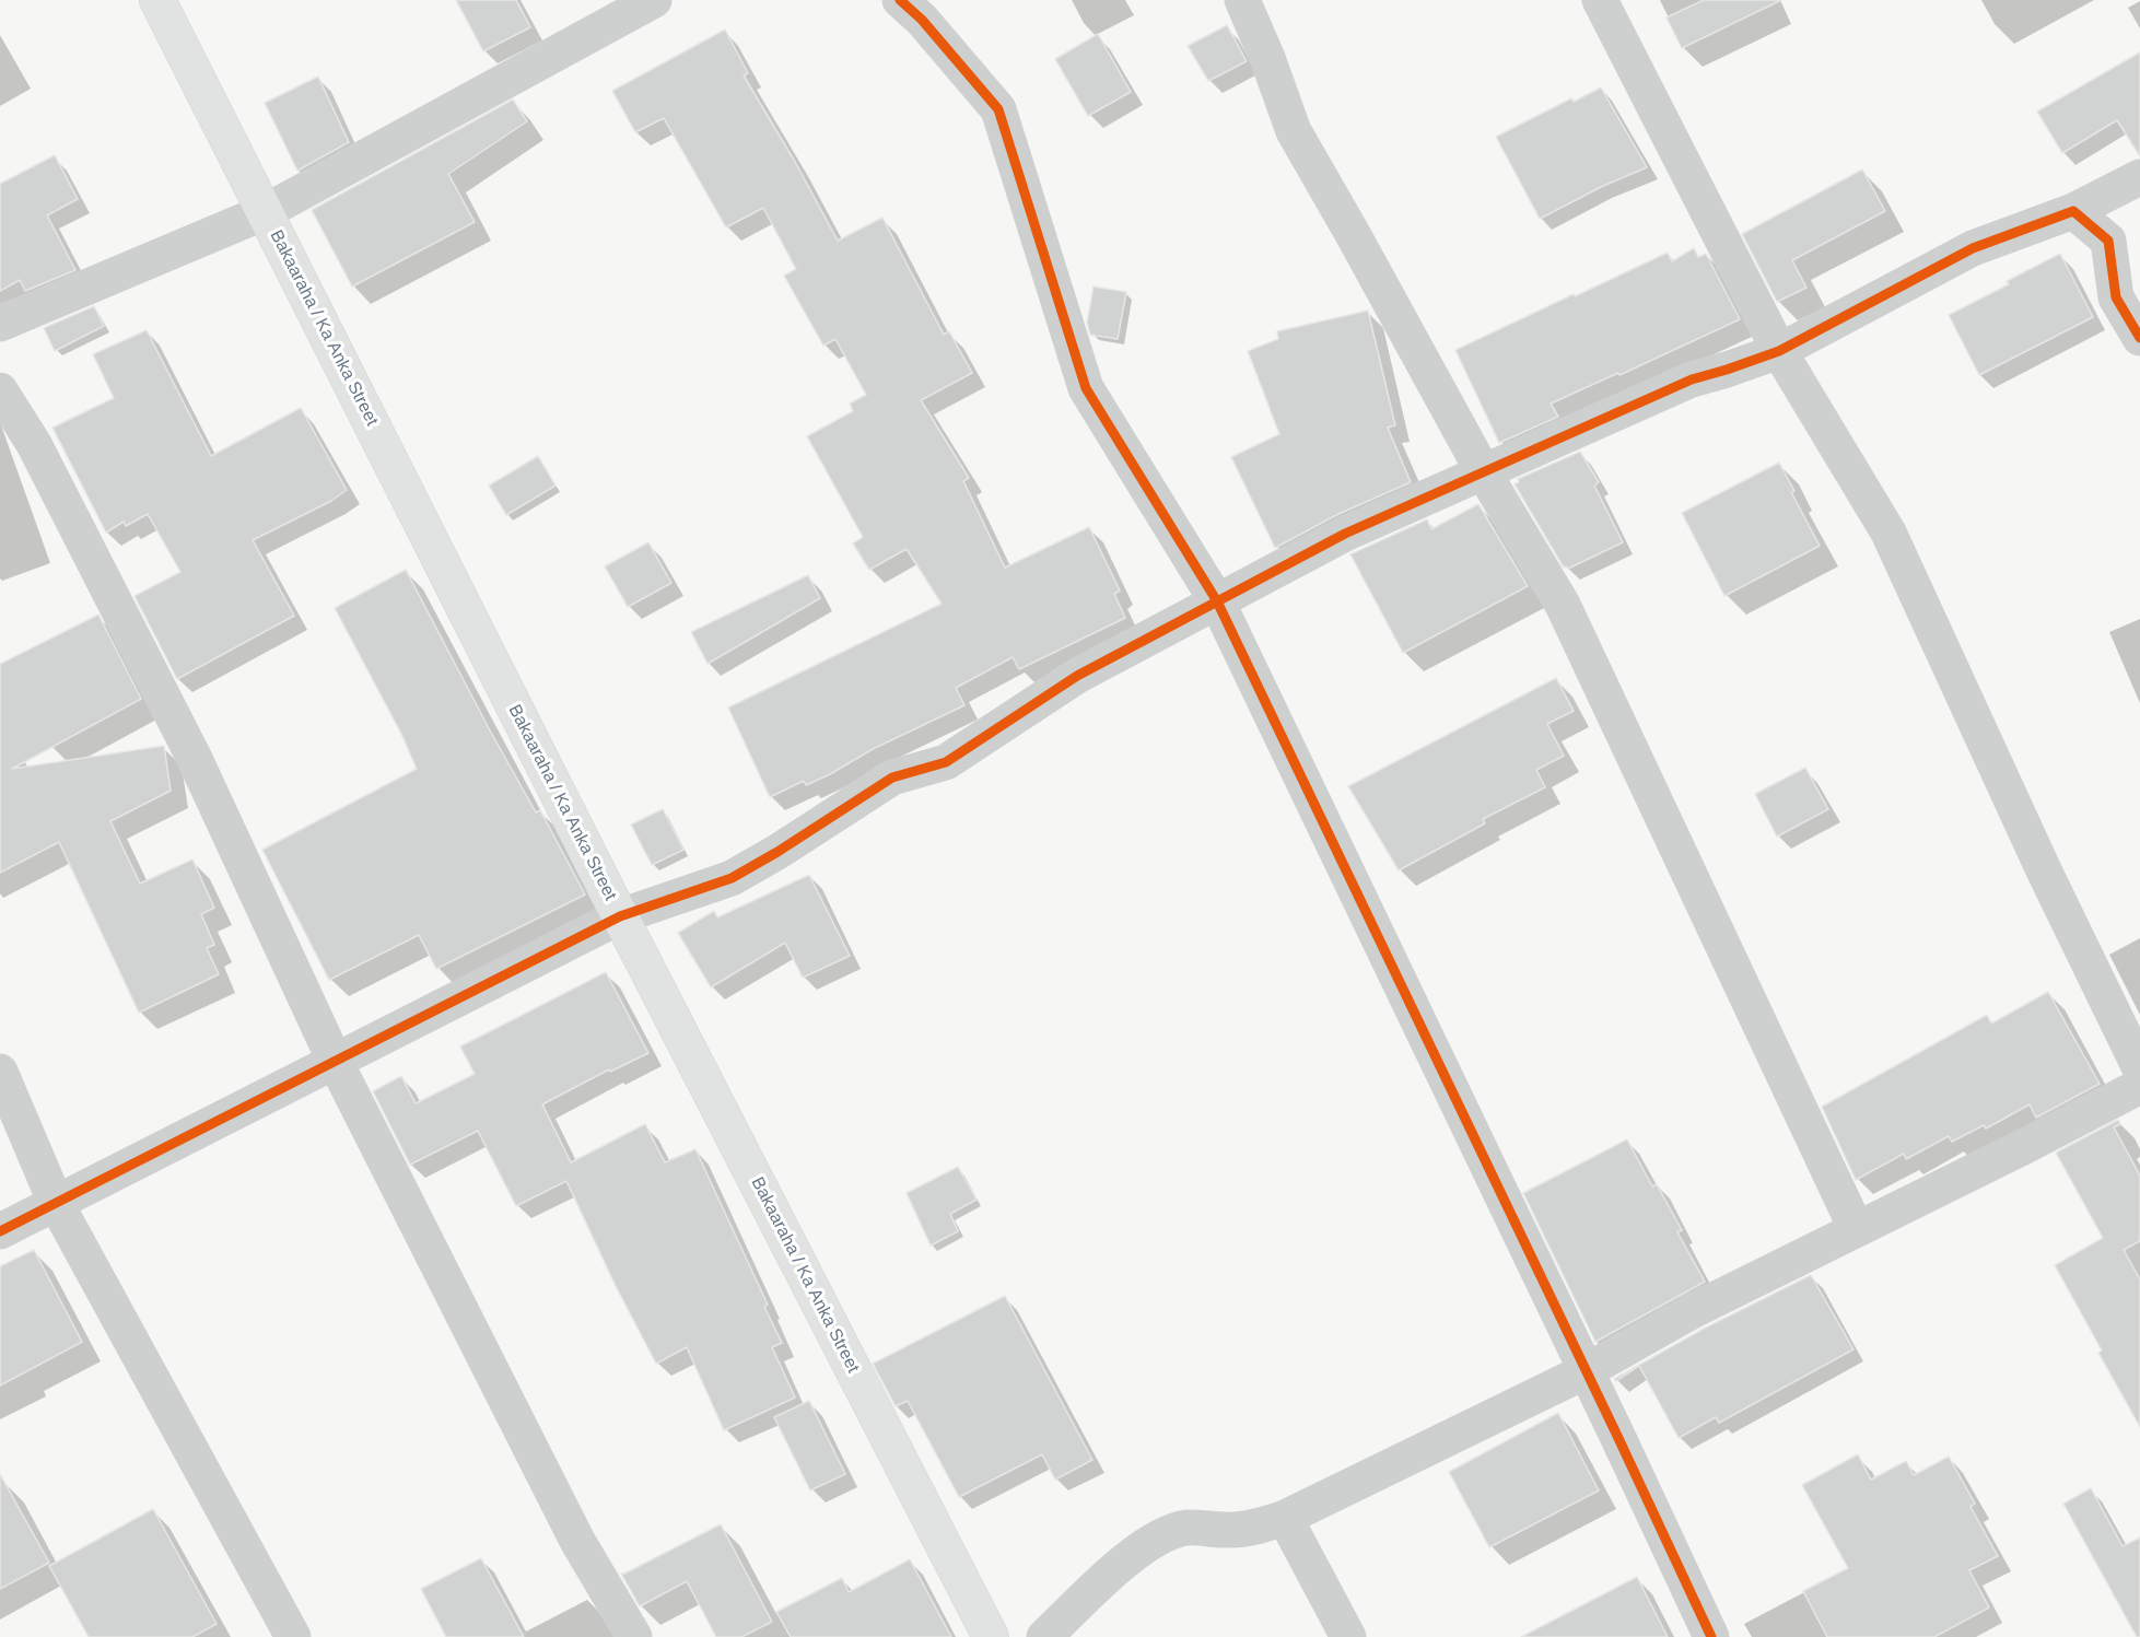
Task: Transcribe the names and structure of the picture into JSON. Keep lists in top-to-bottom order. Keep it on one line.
{"streets":{"street":["Bakaaraha / Ka Anka Street"]}}
